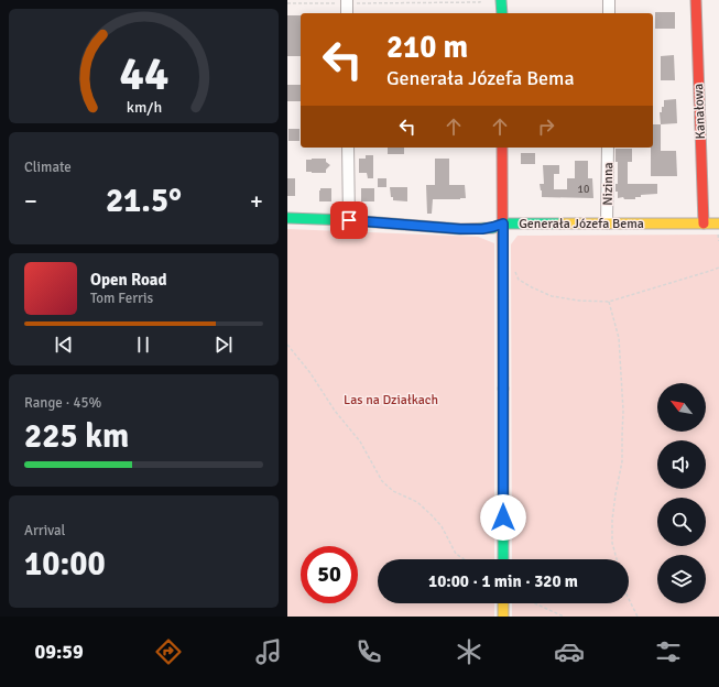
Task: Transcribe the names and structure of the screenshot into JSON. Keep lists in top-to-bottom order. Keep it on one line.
{"streets":{"street":["Kanałowa","Nizinna","Generała Józefa Bema"]},"crossings":[["Kanałowa","Generała Józefa Bema"],["Nizinna","Generała Józefa Bema"]],"parks":["Las na Działkach"],"house_numbers":["10"],"north":"top left","page":{"turn":["210 m","Generała Józefa Bema"],"tile":["Climate",["Range · 45%","225 km"],["Arrival","10:00"]],"heat":["−","21.5°","+"],"song":["Open Road","Tom Ferris"],"limit":"50","trip":"10:00 · 1 min · 320 m","tabs":"09:59","gauge":["44","km/h"]}}
